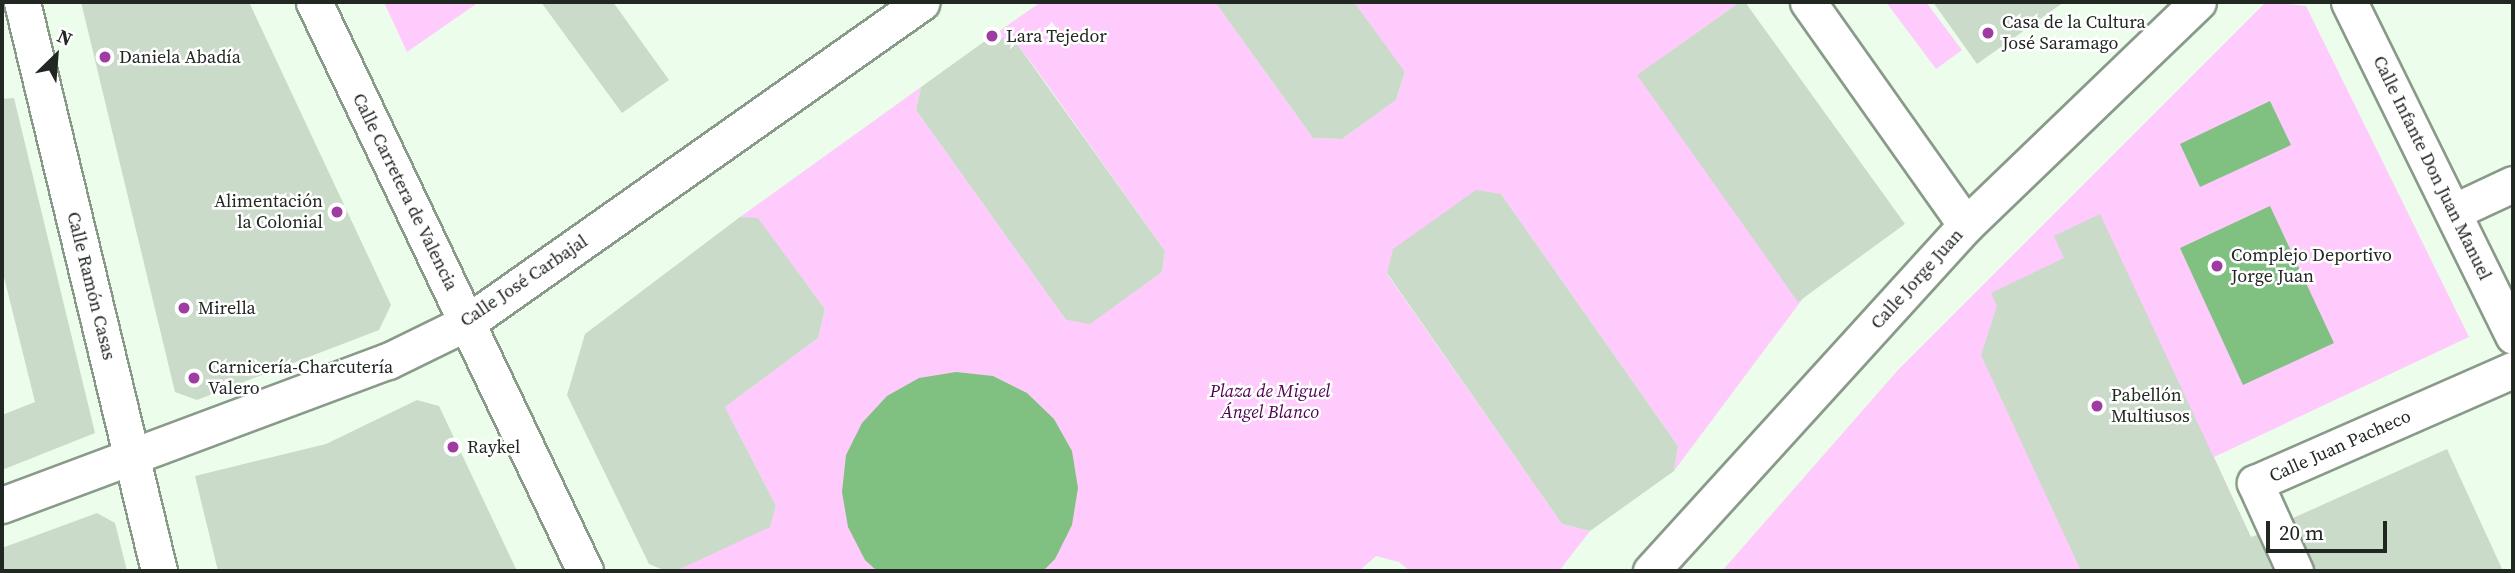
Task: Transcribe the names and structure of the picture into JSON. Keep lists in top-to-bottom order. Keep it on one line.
{"streets":{"street":["Calle Infante Don Juan Manuel","Calle Carretera de Valencia","Calle Jorge Juan","Calle José Carbajal","Calle Ramón Casas","Calle Juan Pacheco"]},"crossings":[["Calle Carretera de Valencia","Calle José Carbajal"],["Calle José Carbajal","Calle Ramón Casas"]],"parks":["Plaza de Miguel Ángel Blanco"],"places":["Casa de la Cultura José Saramago","Lara Tejedor","Daniela Abadía","Alimentación la Colonial","Complejo Deportivo Jorge Juan","Mirella","Carnicería-Charcutería Valero","Pabellón Multiusos","Raykel"],"scale_bar":"20 m","north":"top right"}
